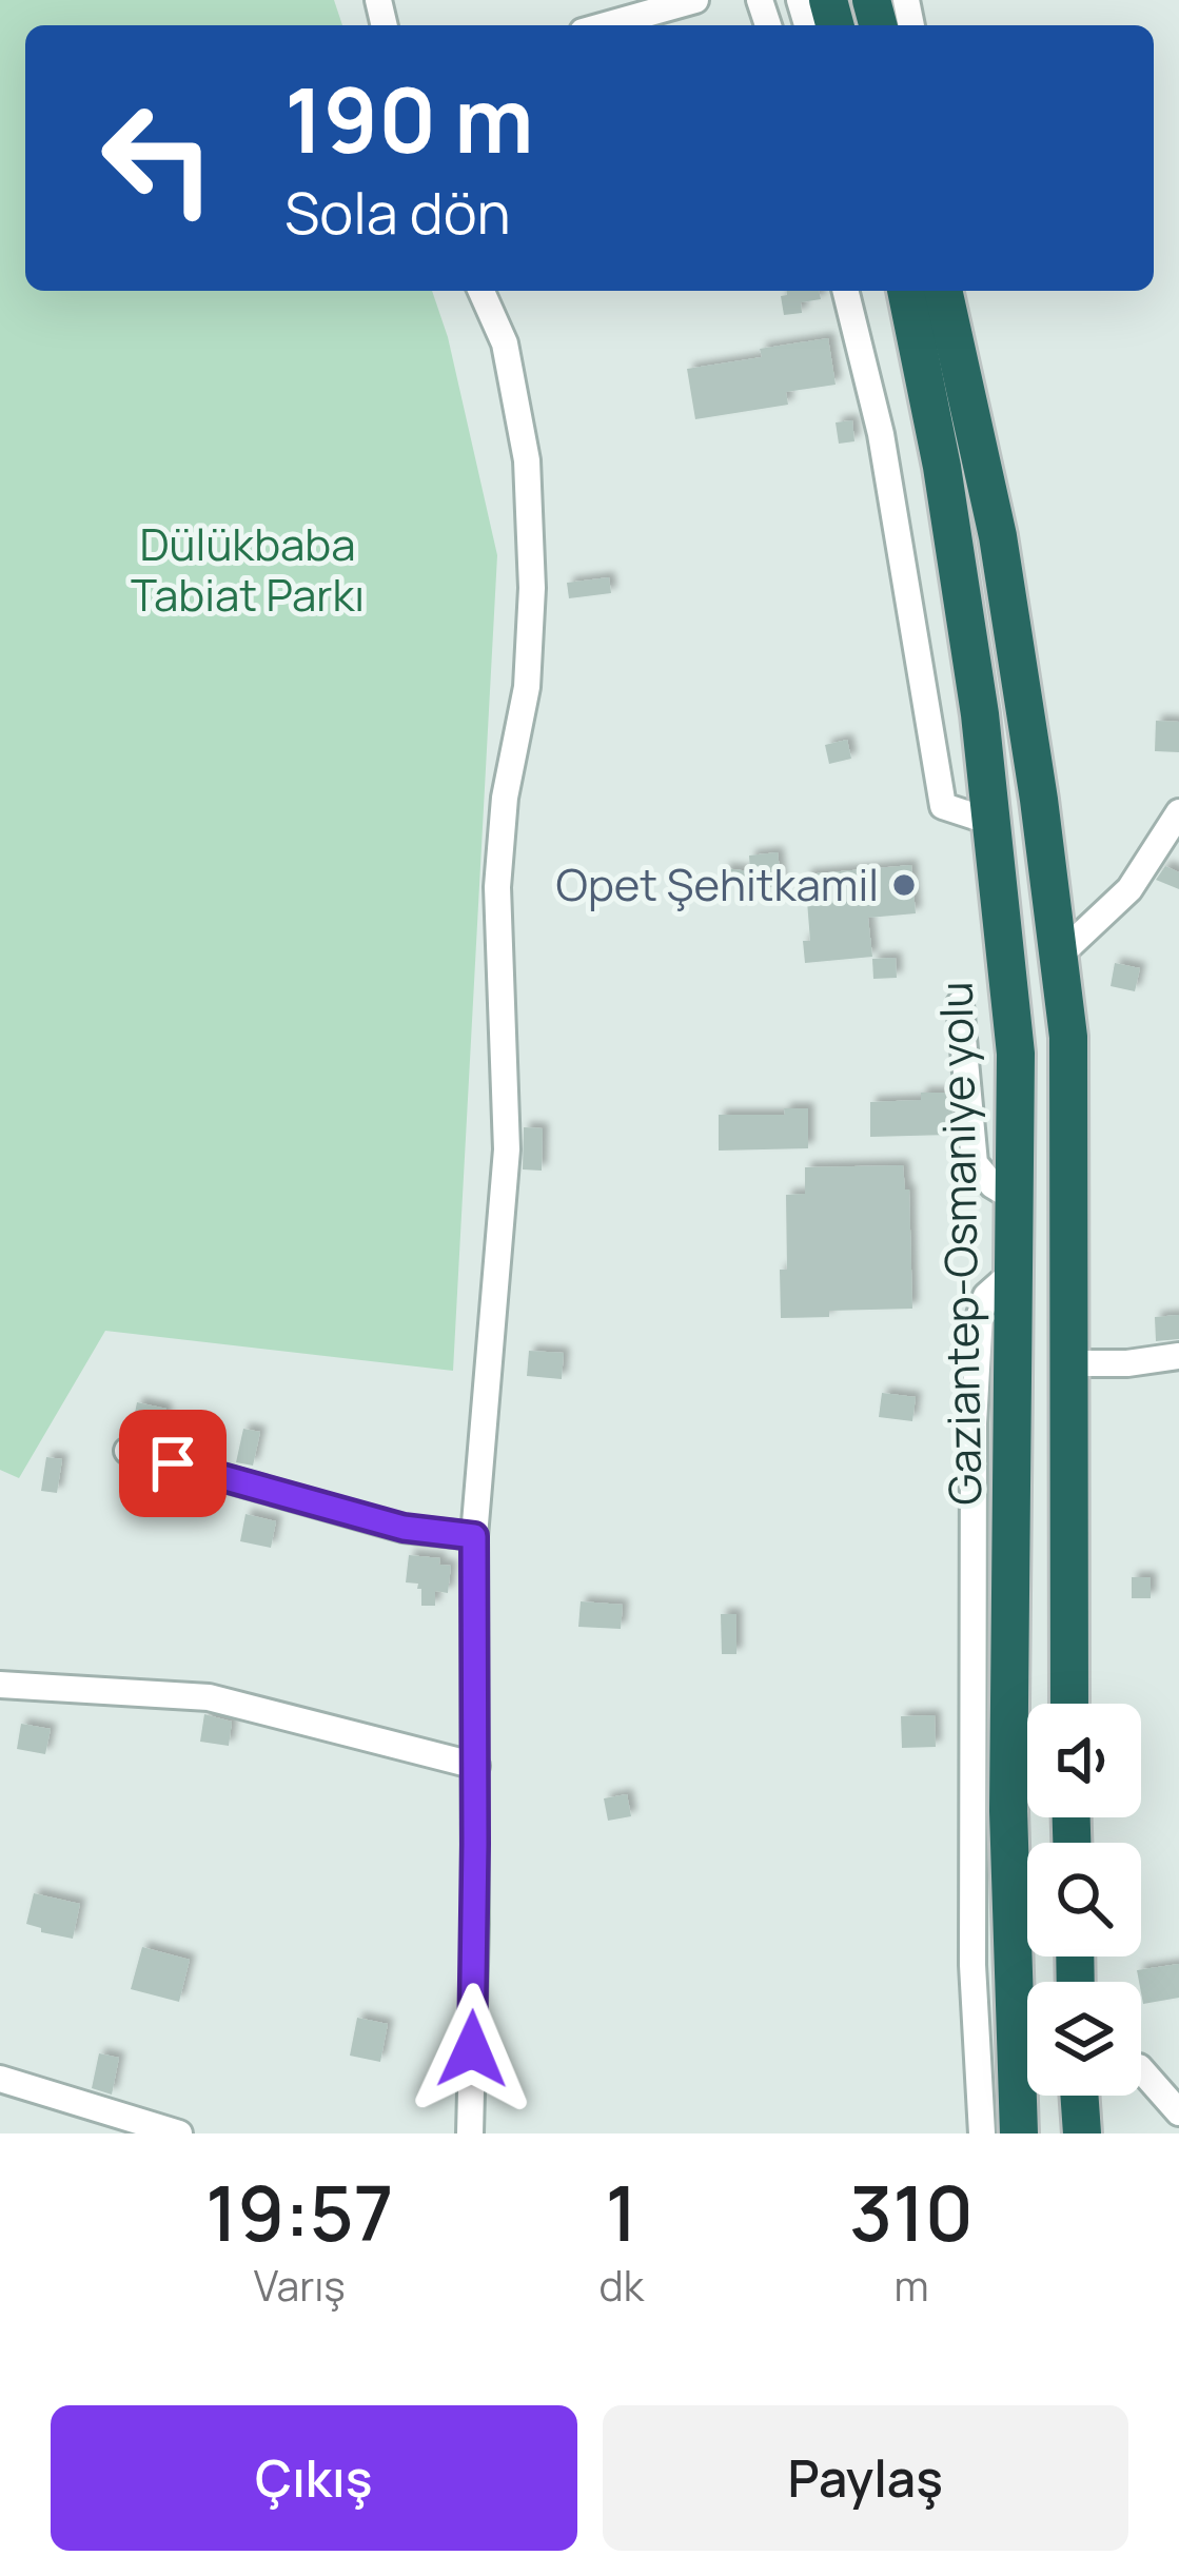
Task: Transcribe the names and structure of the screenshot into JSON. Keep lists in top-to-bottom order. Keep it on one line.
{"streets":{"highway":["Gaziantep-Osmaniye yolu"]},"parks":["Dülükbaba Tabiat Parkı"],"places":["Opet Şehitkamil"],"page":{"turn":["190 m","Sola dön"],"eta":["19:57","Varış","1","dk","310","m"],"buttons":["Çıkış","Paylaş"]}}
